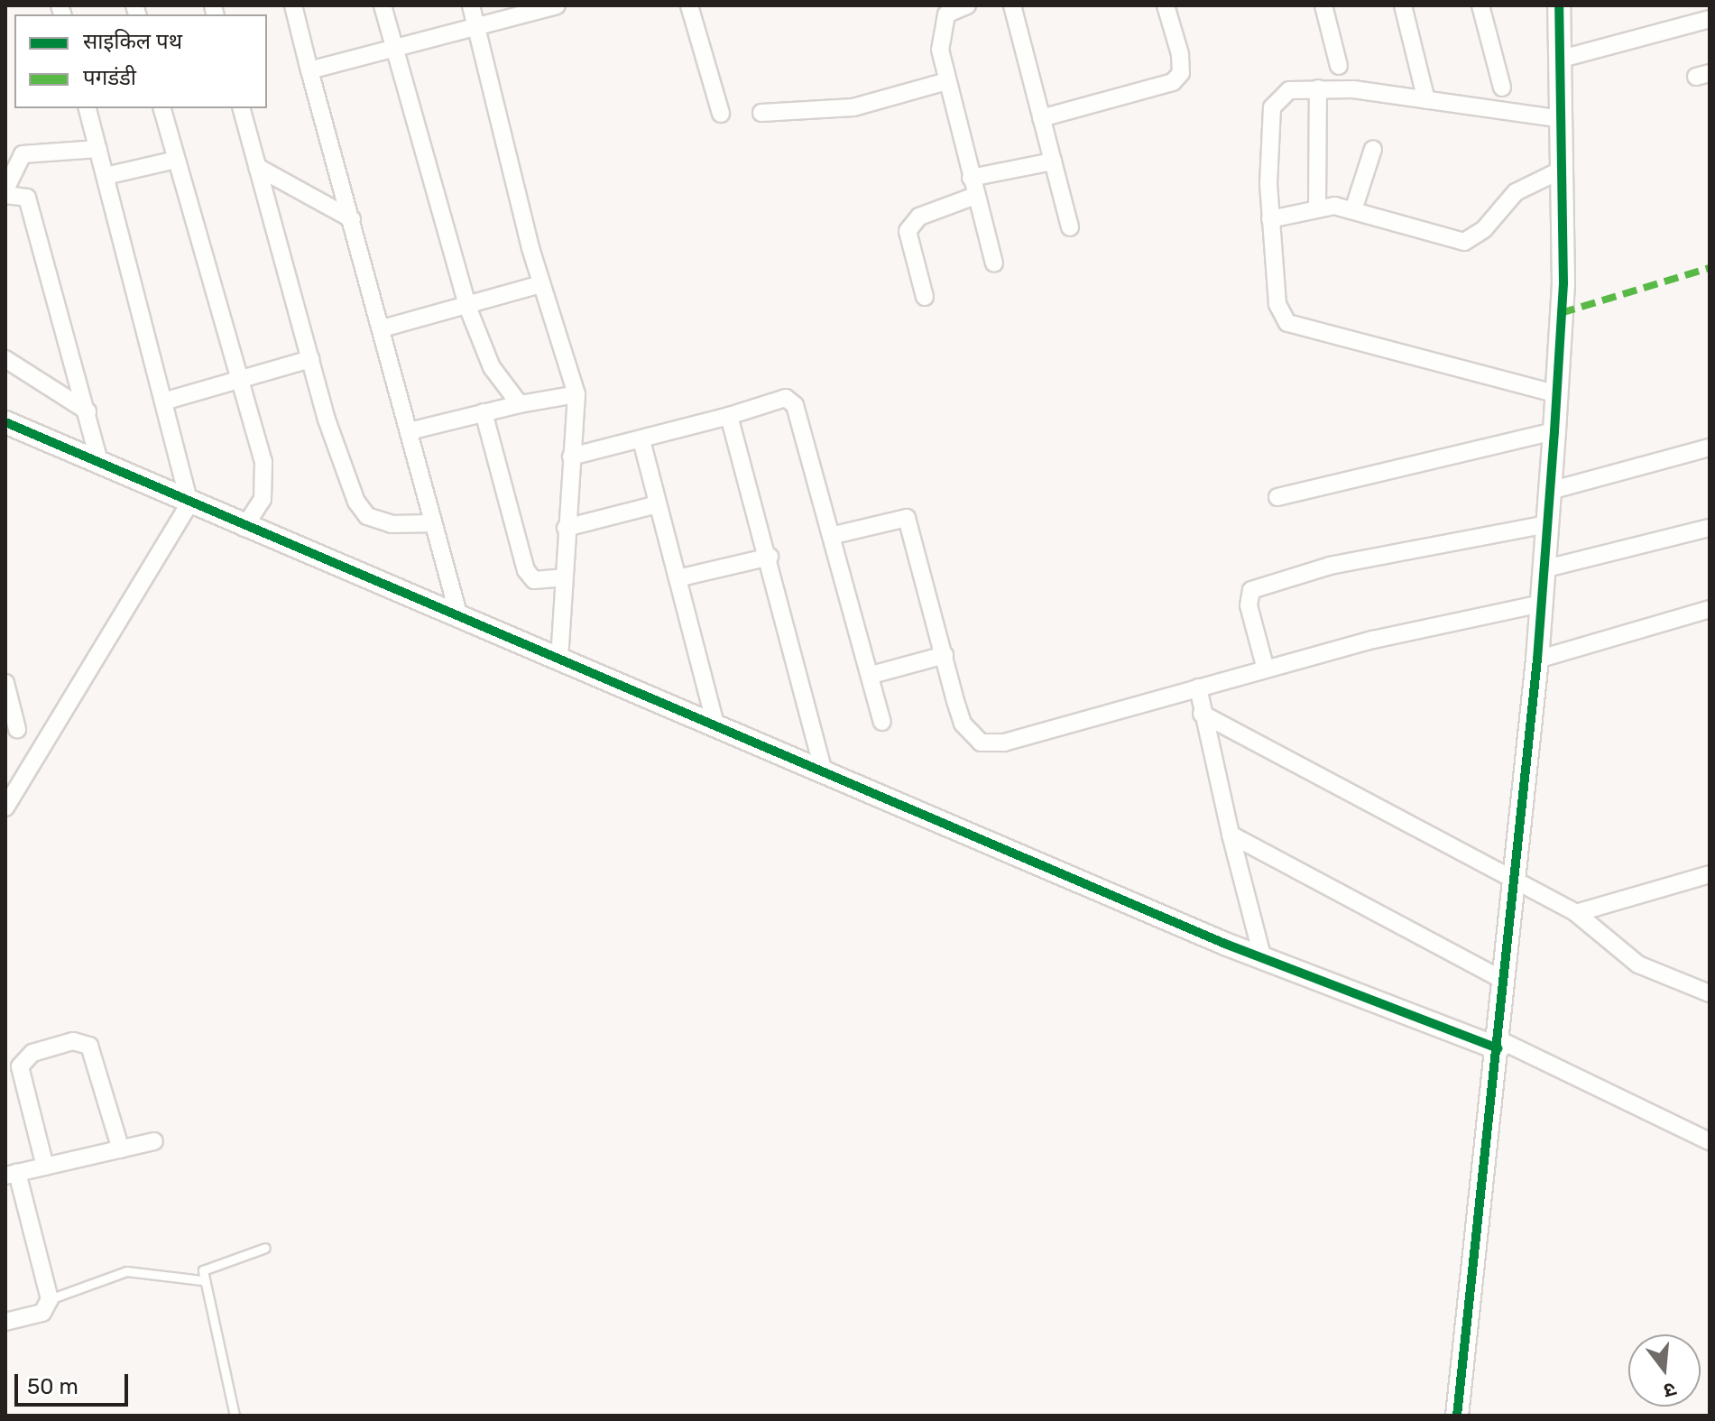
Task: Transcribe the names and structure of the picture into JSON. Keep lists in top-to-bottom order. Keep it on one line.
{"legend":["साइकिल पथ","पगडंडी"],"scale_bar":"50 m","north":"bottom"}
